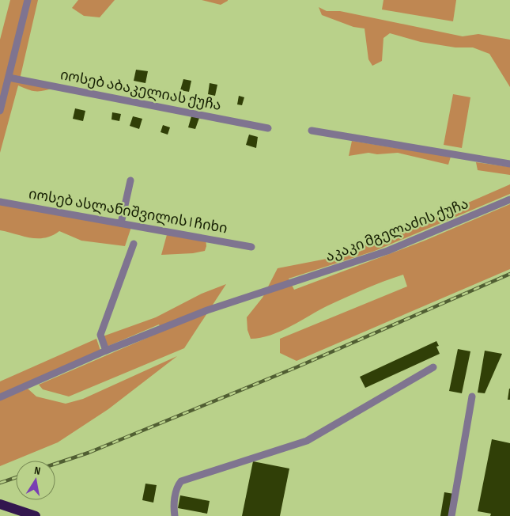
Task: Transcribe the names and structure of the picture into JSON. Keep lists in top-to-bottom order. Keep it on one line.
{"streets":{"street":["იოსებ აბაკელიას ქუჩა","იოსებ ასლანიშვილის I ჩიხი","აკაკი მგელაძის ქუჩა"]},"north":"top"}
